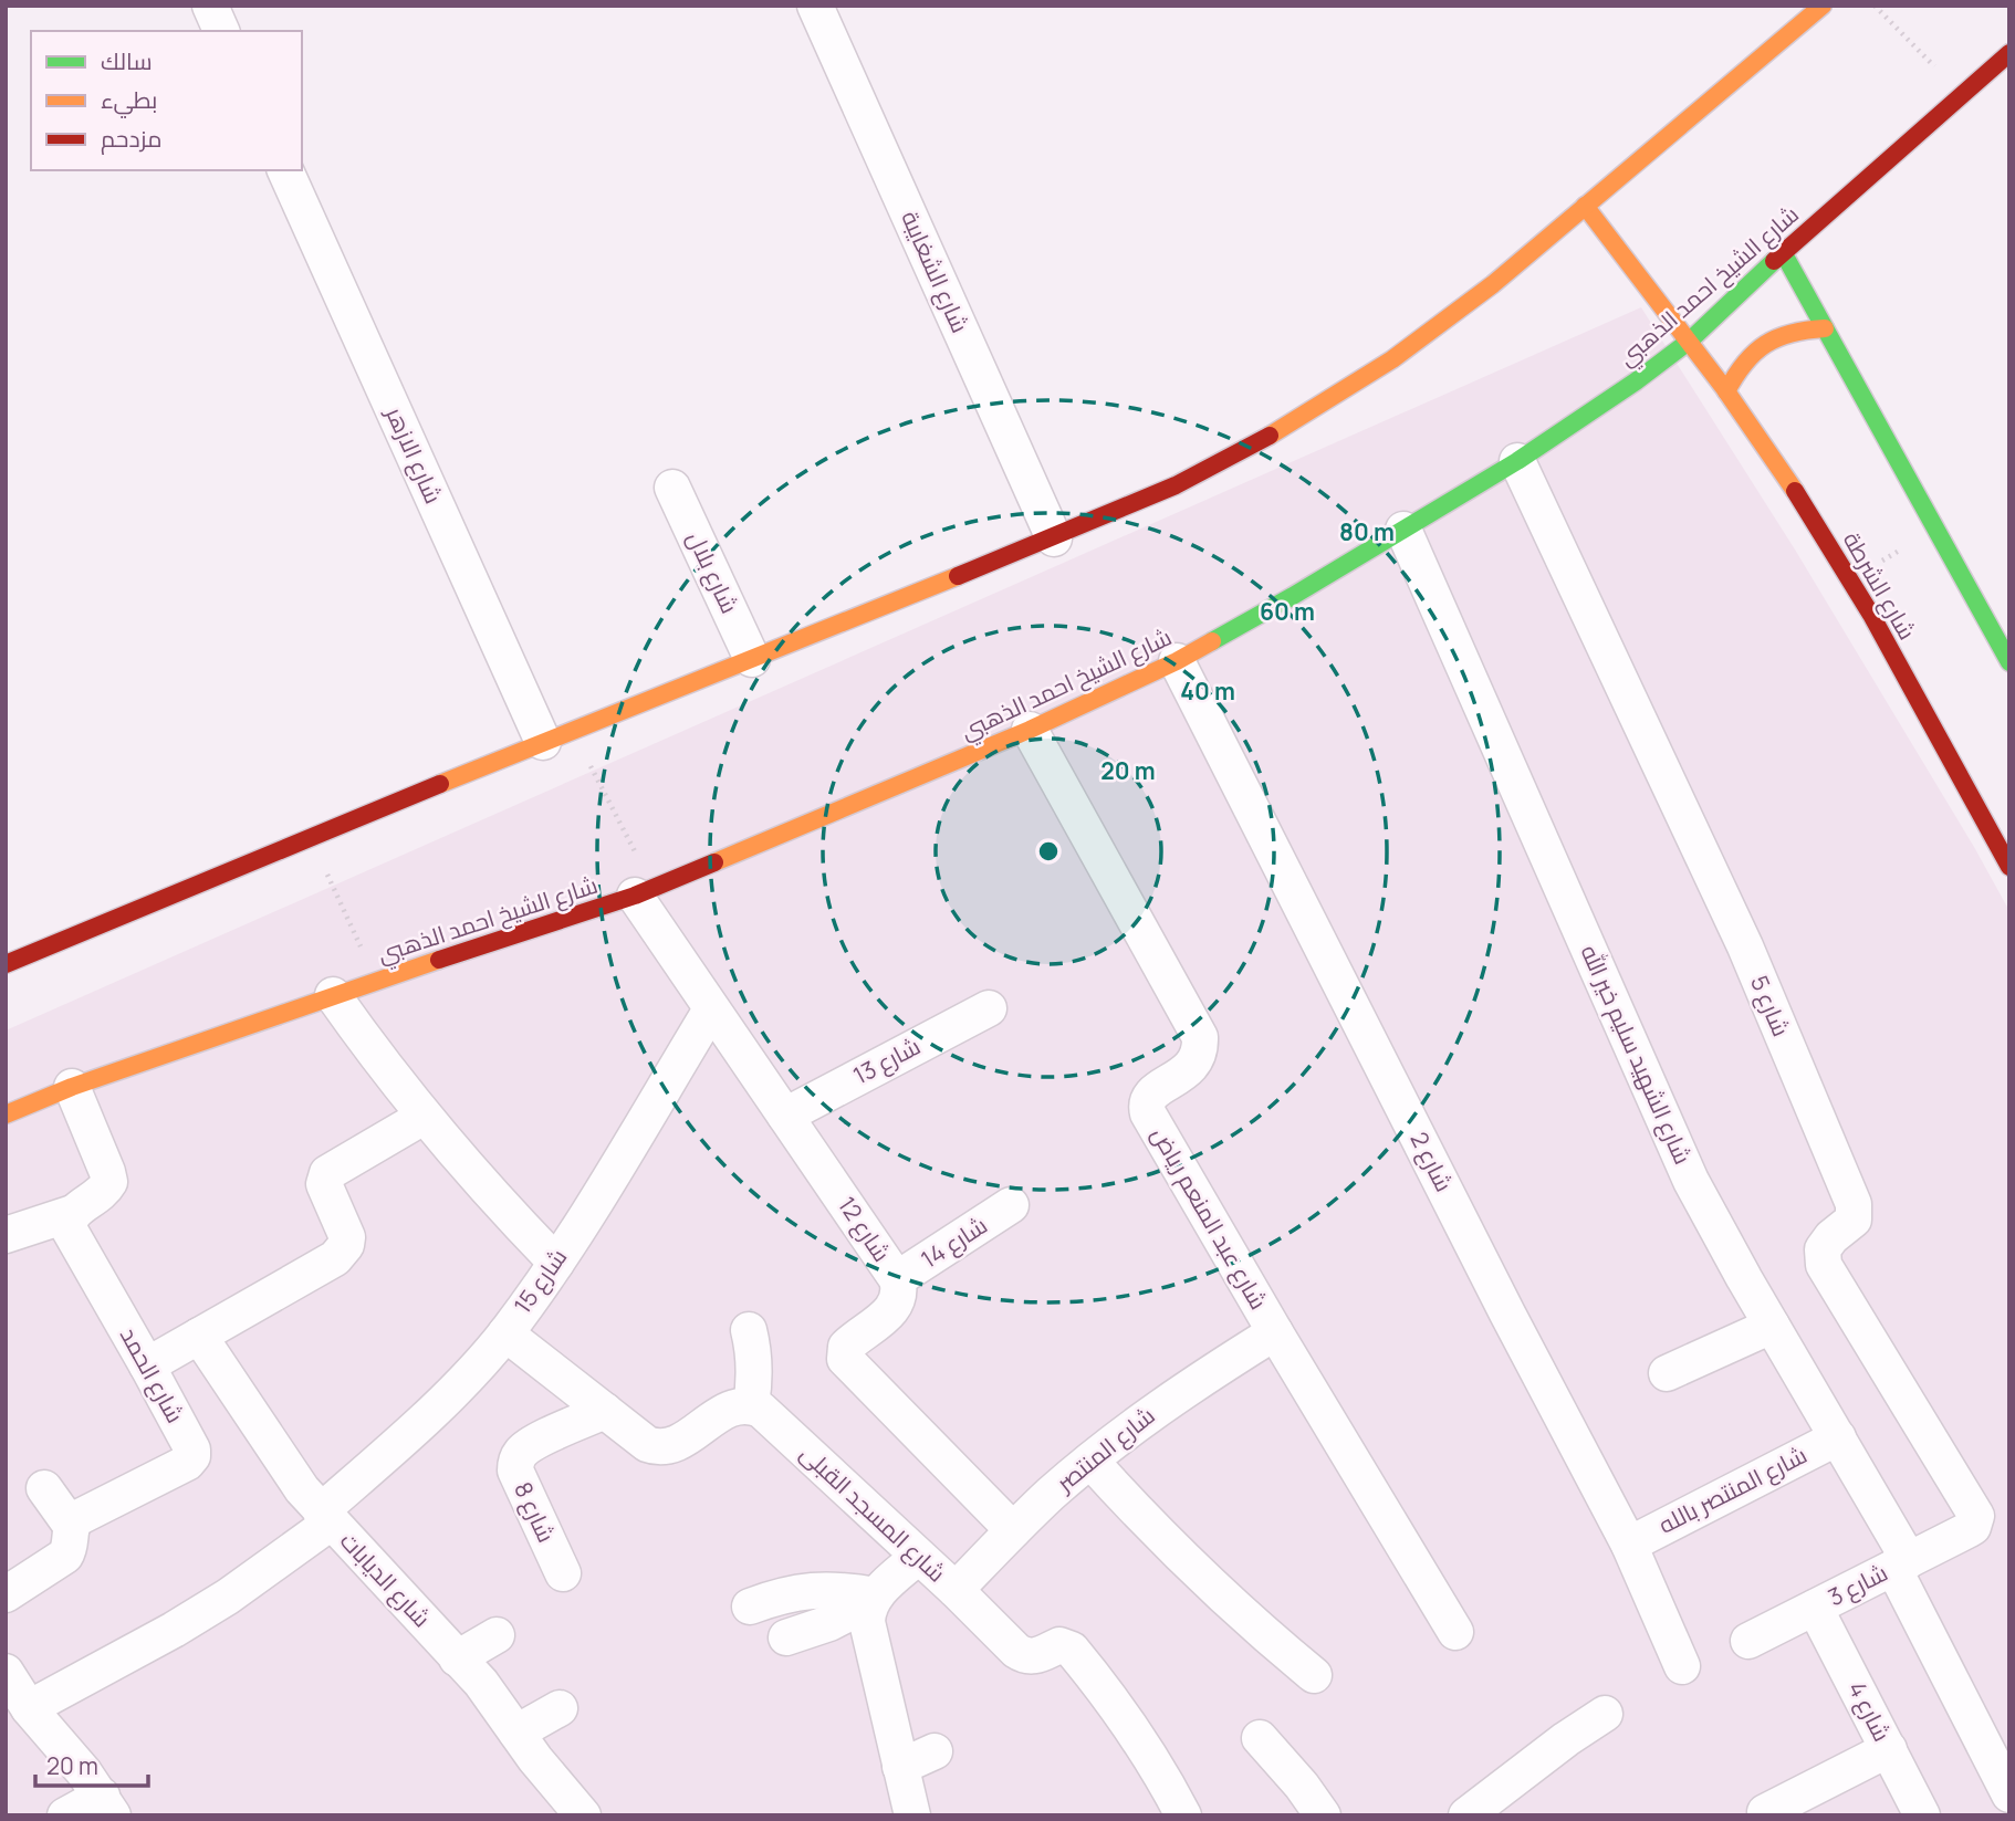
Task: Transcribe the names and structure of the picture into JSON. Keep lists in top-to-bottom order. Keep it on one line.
{"streets":{"street":["شارع الشغايبة","شارع الشيخ احمد الذهبي","شارع الازهر","شارع بلال","شارع الشرطة","شارع 5","شارع الشهيد سليم خير الله","شارع 13","شارع 2","شارع عبد المنعم رياض","شارع 12","شارع 14","شارع 15","شارع الحمد","شارع المنتصر","شارع المنتصر بالله","شارع 8","شارع المسجد القبلى","شارع الديابات","شارع 3","شارع 4"]},"crossings":[["شارع الشيخ احمد الذهبي","شارع الشرطة"],["شارع الشيخ احمد الذهبي","شارع 5"],["شارع الشيخ احمد الذهبي","شارع الشهيد سليم خير الله"],["شارع الشيخ احمد الذهبي","شارع 2"],["شارع الشيخ احمد الذهبي","شارع عبد المنعم رياض"],["شارع الشيخ احمد الذهبي","شارع 12"],["شارع 5","شارع 3"],["شارع الشهيد سليم خير الله","شارع المنتصر بالله"],["شارع الشهيد سليم خير الله","شارع 3"],["شارع 13","شارع 12"],["شارع 2","شارع المنتصر بالله"],["شارع عبد المنعم رياض","شارع المنتصر"],["شارع 12","شارع 14"],["شارع 12","شارع 15"],["شارع 12","شارع المنتصر"],["شارع 15","شارع الديابات"],["شارع المنتصر","شارع المسجد القبلى"],["شارع 3","شارع 4"]],"legend":["سالك","بطيء","مزدحم"],"scale_bar":"20 m","rings":["80 m","60 m","40 m","20 m"]}
